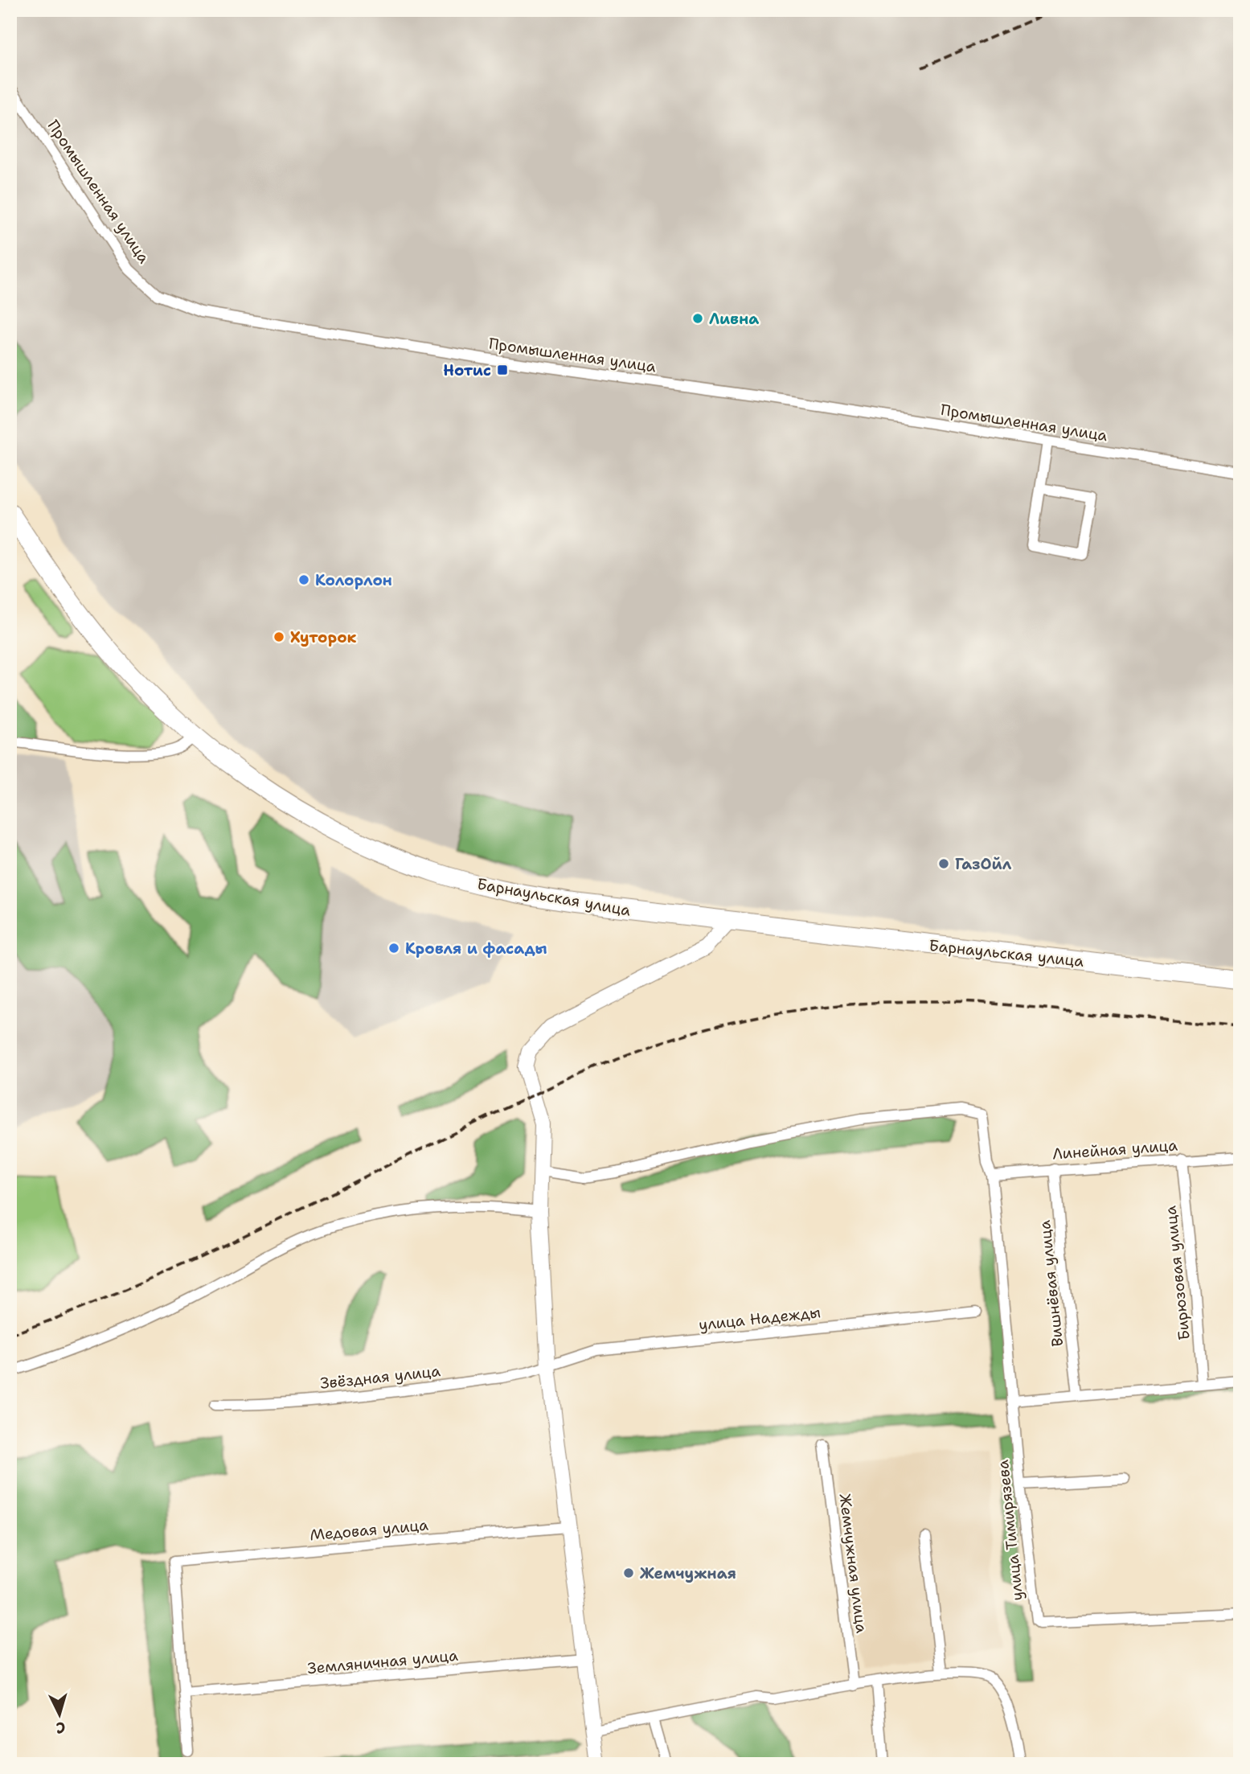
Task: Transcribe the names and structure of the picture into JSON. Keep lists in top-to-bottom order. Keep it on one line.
{"streets":{"highway":["Барнаульская улица"],"street":["Промышленная улица","Линейная улица","Бирюзовая улица","Вишнёвая улица","улица Надежды","Звёздная улица","Медовая улица","улица Тимирязева","Жемчужная улица","Земляничная улица"]},"crossings":[["Линейная улица","Бирюзовая улица"],["Линейная улица","Вишнёвая улица"],["Линейная улица","улица Тимирязева"],["улица Надежды","Звёздная улица"],["Медовая улица","Земляничная улица"]],"places":{"other":["Ливна","Колорлон","Хуторок","ГазОйл","Кровля и фасады","Жемчужная"],"transit":["Нотис"]},"north":"bottom"}
